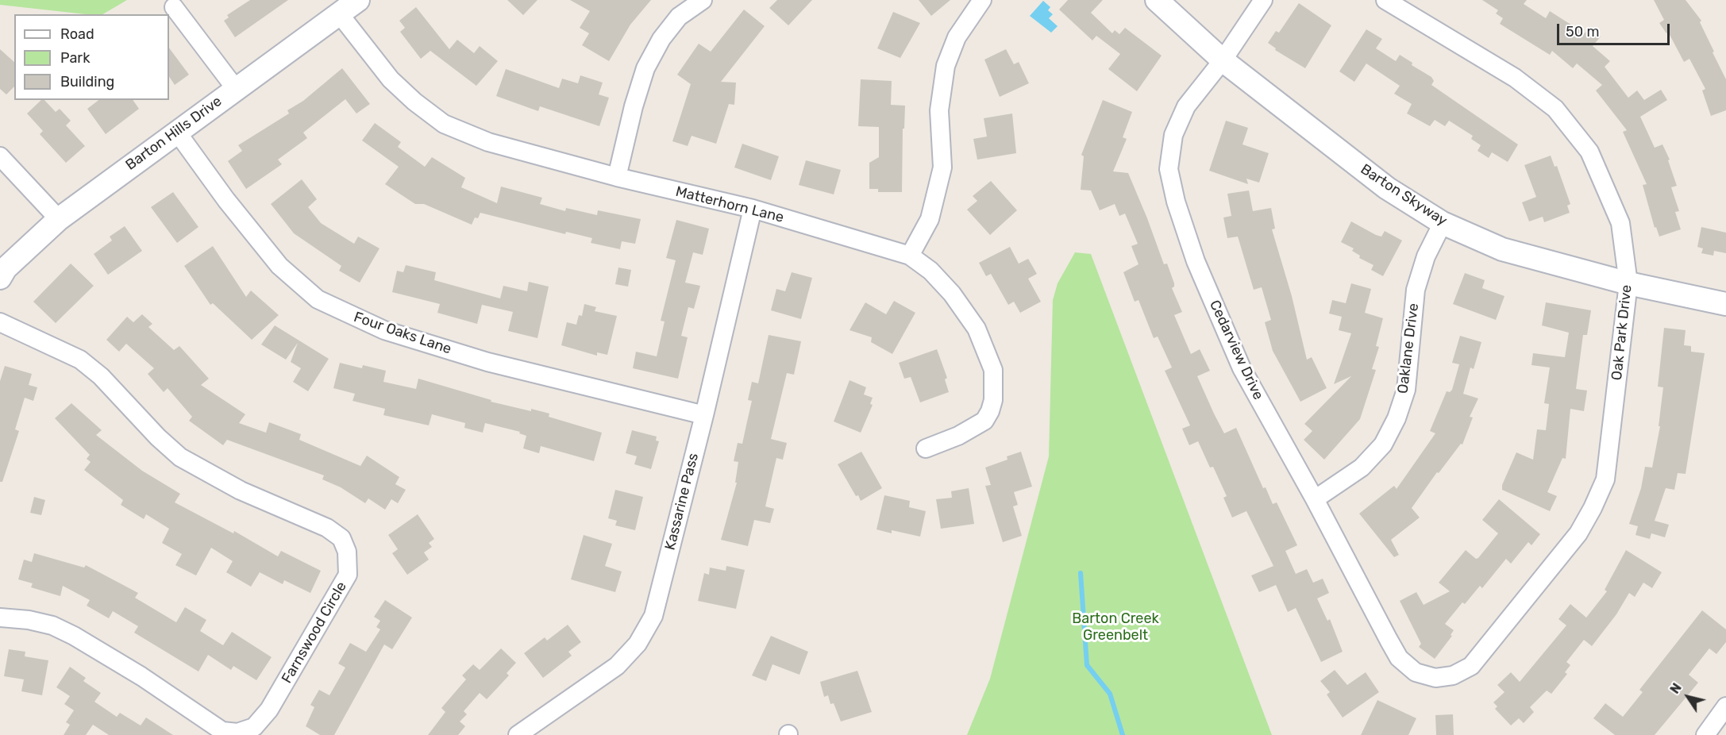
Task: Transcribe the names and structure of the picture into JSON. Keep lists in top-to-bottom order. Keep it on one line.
{"streets":{"street":["Barton Hills Drive","Barton Skyway","Matterhorn Lane","Oak Park Drive","Four Oaks Lane","Oaklane Drive","Cedarview Drive","Kassarine Pass","Farnswood Circle"]},"crossings":[["Barton Hills Drive","Matterhorn Lane"],["Barton Hills Drive","Four Oaks Lane"],["Barton Skyway","Oak Park Drive"],["Barton Skyway","Oaklane Drive"],["Barton Skyway","Cedarview Drive"],["Matterhorn Lane","Kassarine Pass"],["Oak Park Drive","Cedarview Drive"],["Four Oaks Lane","Kassarine Pass"],["Oaklane Drive","Cedarview Drive"]],"parks":["Barton Creek Greenbelt"],"legend":["Road","Park","Building"],"scale_bar":"50 m","north":"top left"}
